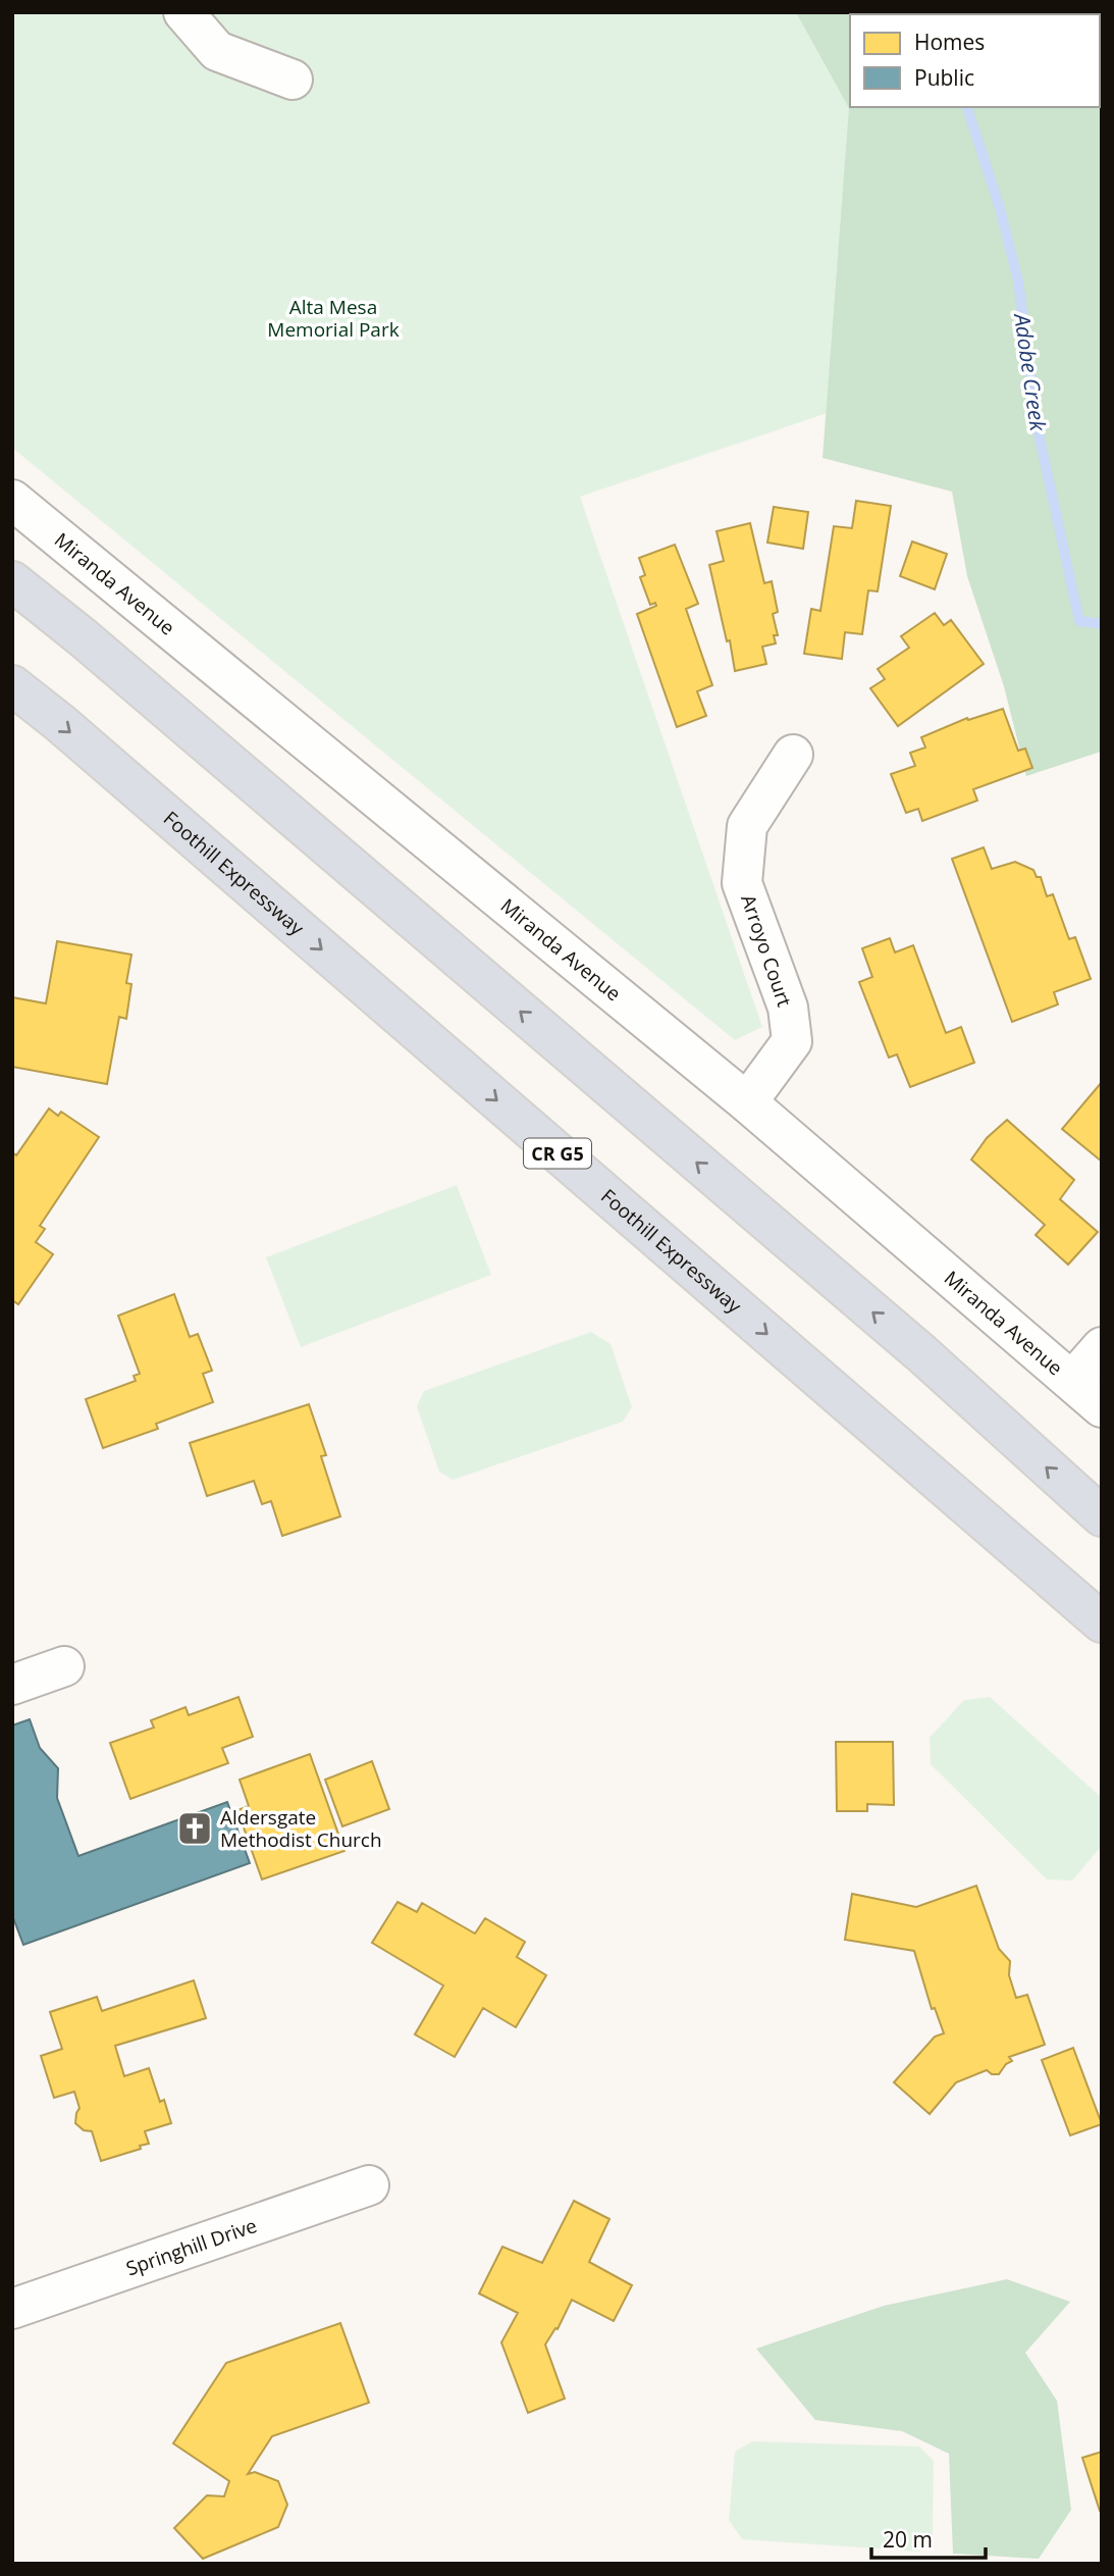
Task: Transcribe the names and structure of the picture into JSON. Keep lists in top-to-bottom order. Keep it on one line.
{"streets":{"highway":["Foothill Expressway","CR G5"],"street":["Miranda Avenue","Arroyo Court","Springhill Drive"]},"crossings":[["Miranda Avenue","Arroyo Court"]],"water":["Adobe Creek"],"parks":["Alta Mesa Memorial Park"],"places":{"church":["Aldersgate Methodist Church"]},"legend":["Homes","Public"],"scale_bar":"20 m"}
